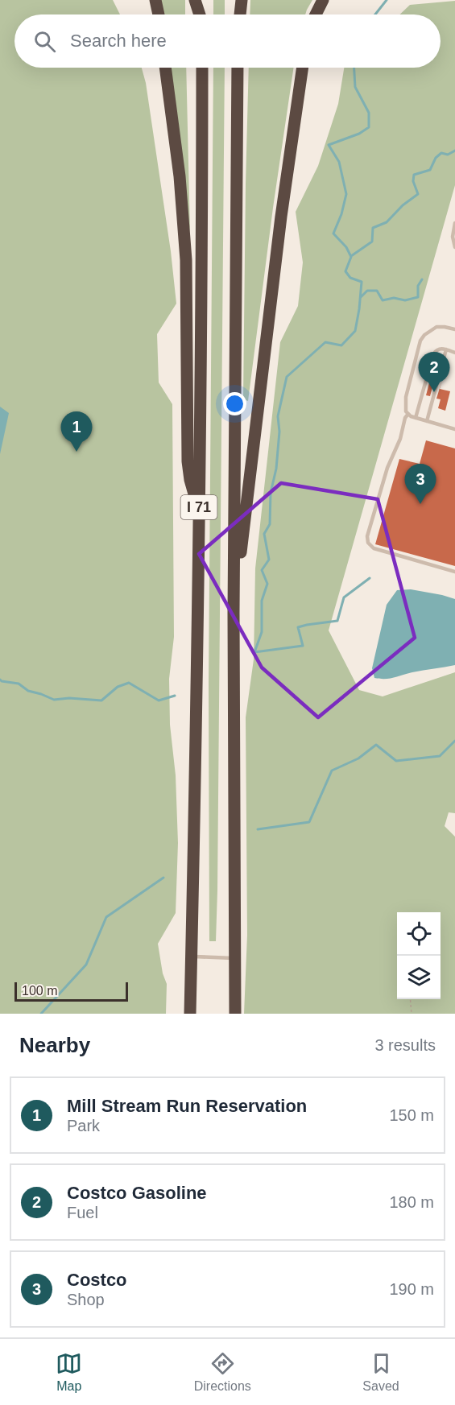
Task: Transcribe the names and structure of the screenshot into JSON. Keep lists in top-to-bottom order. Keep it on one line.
{"streets":{"highway":["I 71"]},"scale_bar":"100 m","page":{"search":"Search here","pins":["2","1","3"],"scale":"100 m","heading":["Nearby","3 results"],"list":[{"mark":"1","name":"Mill Stream Run Reservation","note":"Park","value":"150 m"},{"mark":"2","name":"Costco Gasoline","note":"Fuel","value":"180 m"},{"mark":"3","name":"Costco","note":"Shop","value":"190 m"}],"nav":["Map","Directions","Saved"]}}
